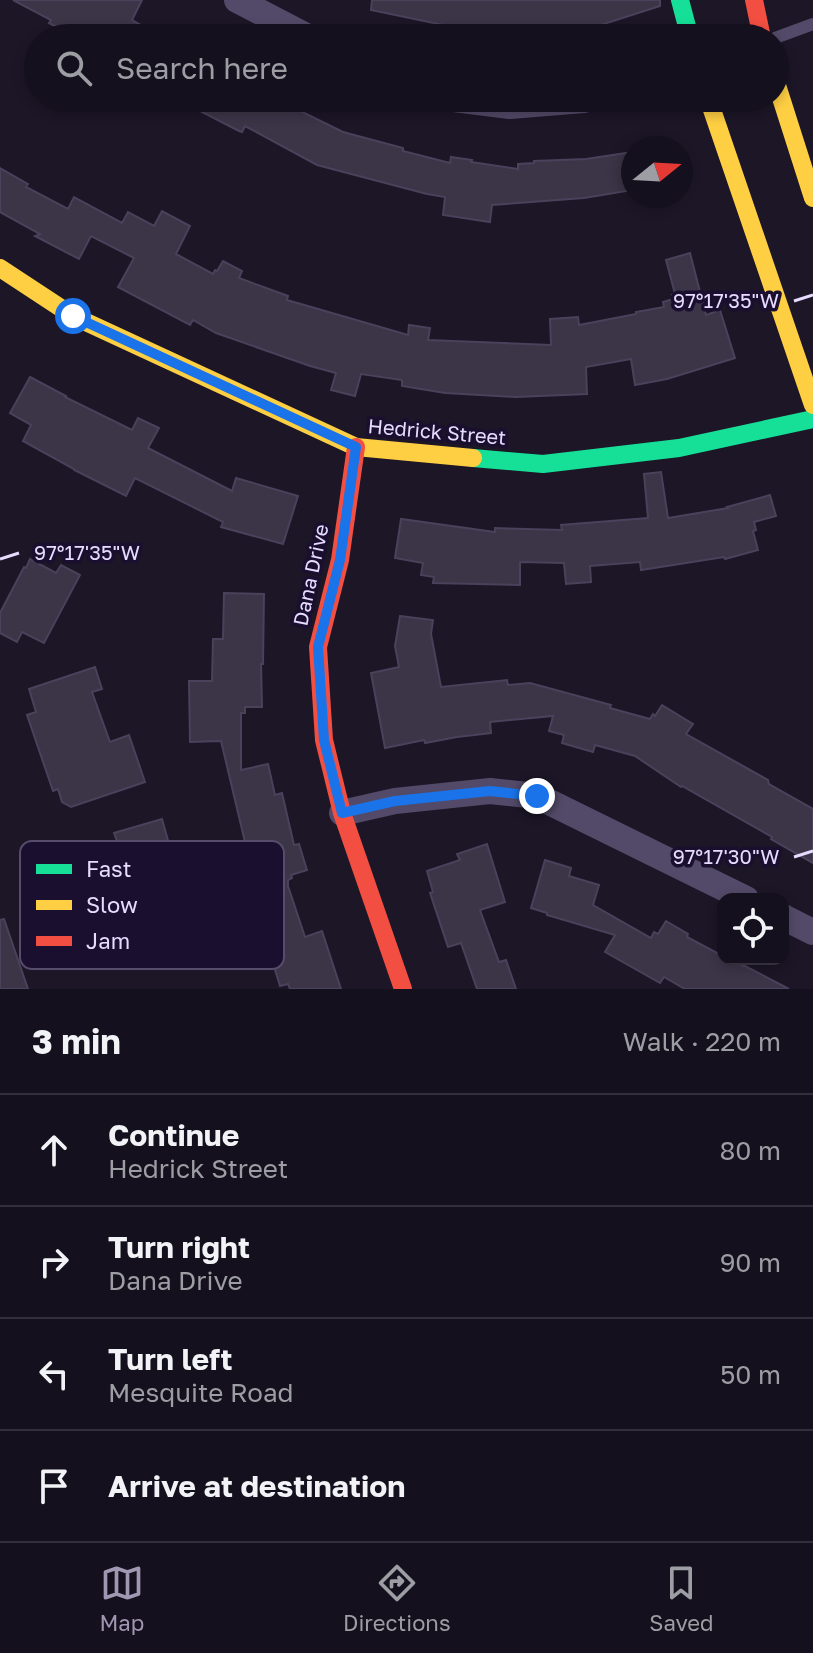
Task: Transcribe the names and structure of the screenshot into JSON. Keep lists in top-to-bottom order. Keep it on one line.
{"streets":{"street":["Hedrick Street","Dana Drive"]},"crossings":[["Hedrick Street","Dana Drive"]],"legend":["Fast","Slow","Jam"],"north":"right","page":{"search":"Search here","heading":["3 min","Walk · 220 m"],"list":[["Continue","Hedrick Street","80 m"],["Turn right","Dana Drive","90 m"],["Turn left","Mesquite Road","50 m"],"Arrive at destination"],"nav":["Map","Directions","Saved"]},"coordinates":["97°17'35\"W","97°17'30\"W"]}
